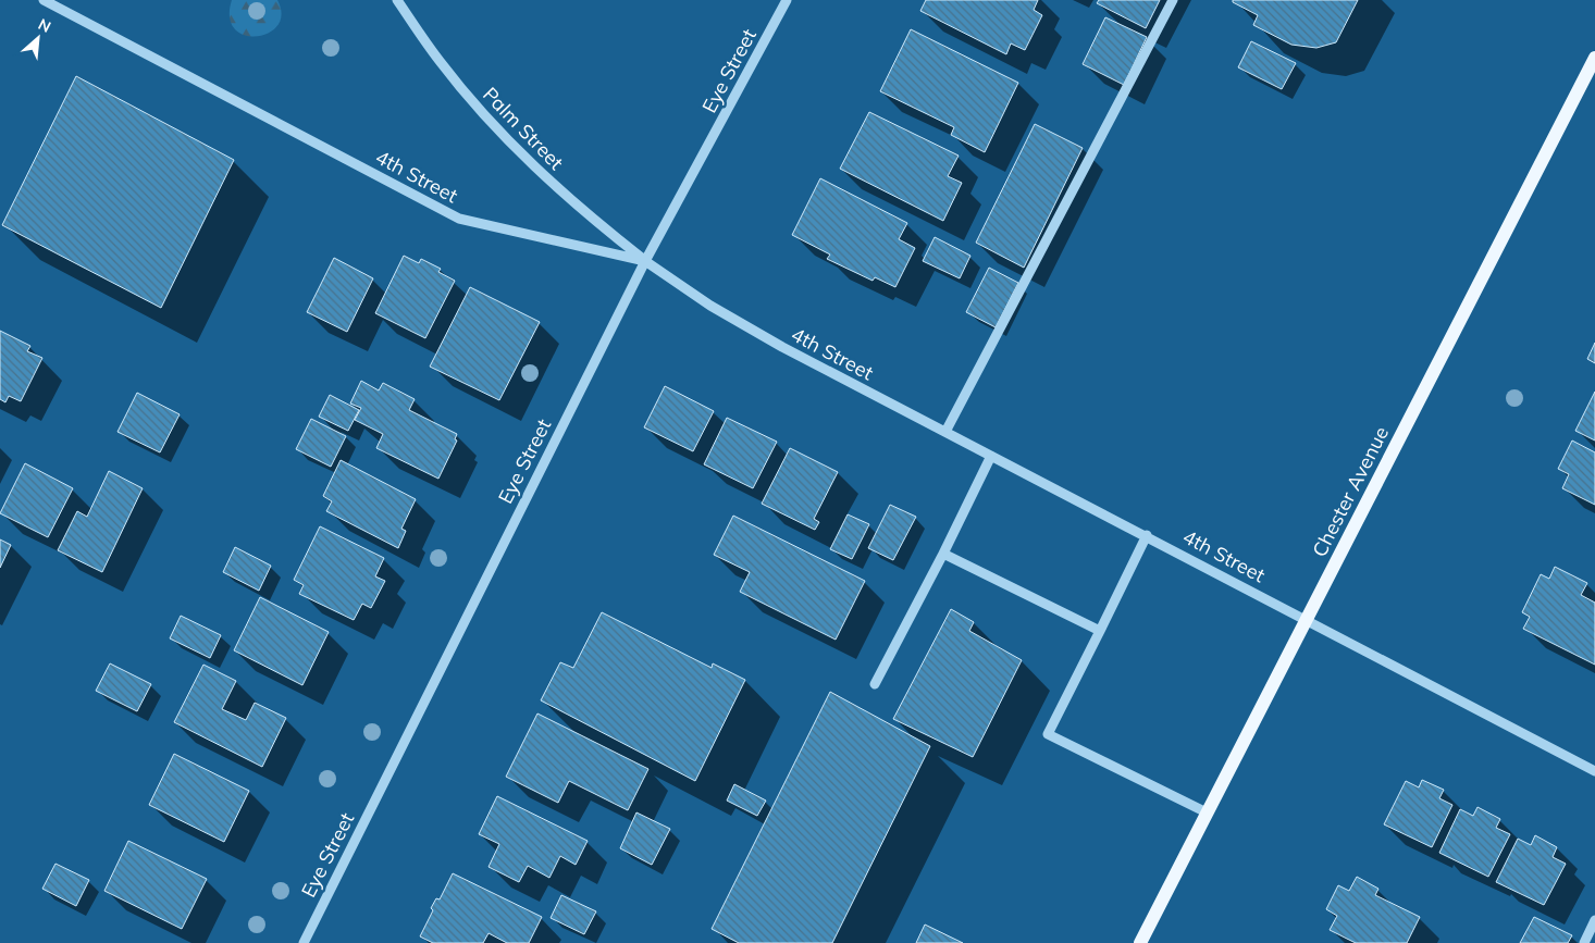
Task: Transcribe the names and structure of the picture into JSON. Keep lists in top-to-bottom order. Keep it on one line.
{"streets":{"main road":["Chester Avenue"],"street":["Eye Street","Palm Street","4th Street"]},"crossings":[["Eye Street","Palm Street"],["Eye Street","4th Street"],["Palm Street","4th Street"],["4th Street","Chester Avenue"]],"north":"top right"}
